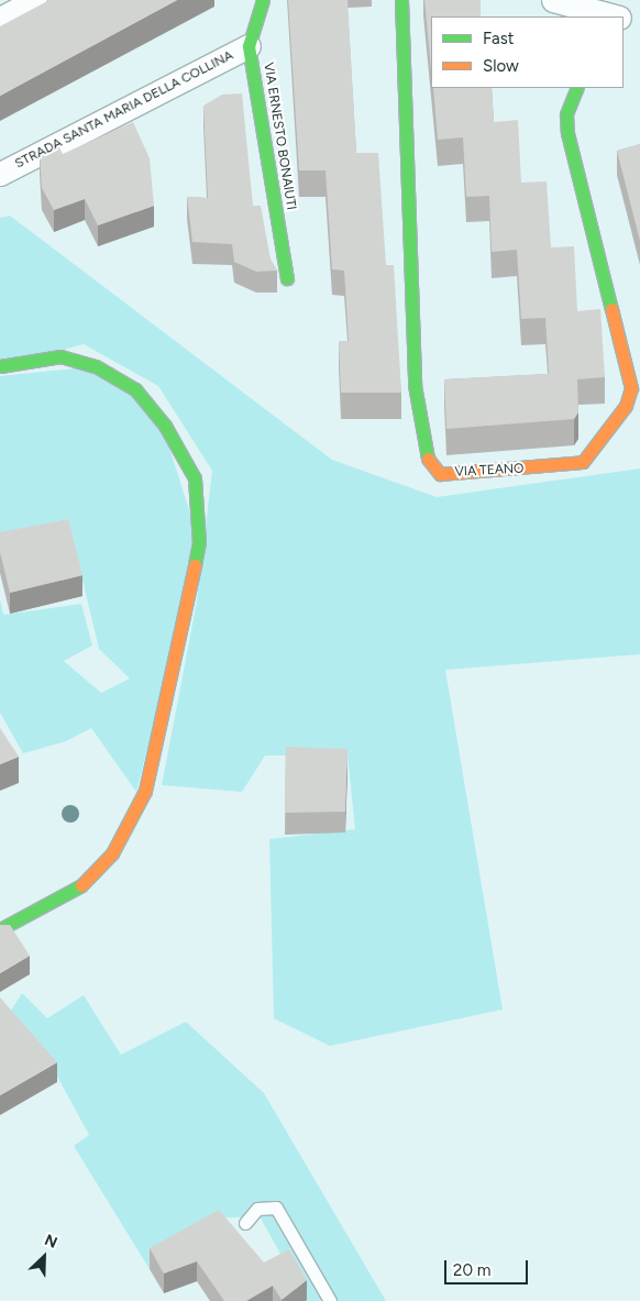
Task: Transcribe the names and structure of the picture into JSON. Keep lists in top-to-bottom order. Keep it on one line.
{"streets":{"street":["STRADA SANTA MARIA DELLA COLLINA","VIA ERNESTO BONAIUTI","VIA TEANO"]},"crossings":[["STRADA SANTA MARIA DELLA COLLINA","VIA ERNESTO BONAIUTI"]],"legend":["Fast","Slow"],"scale_bar":"20 m","north":"top right"}
